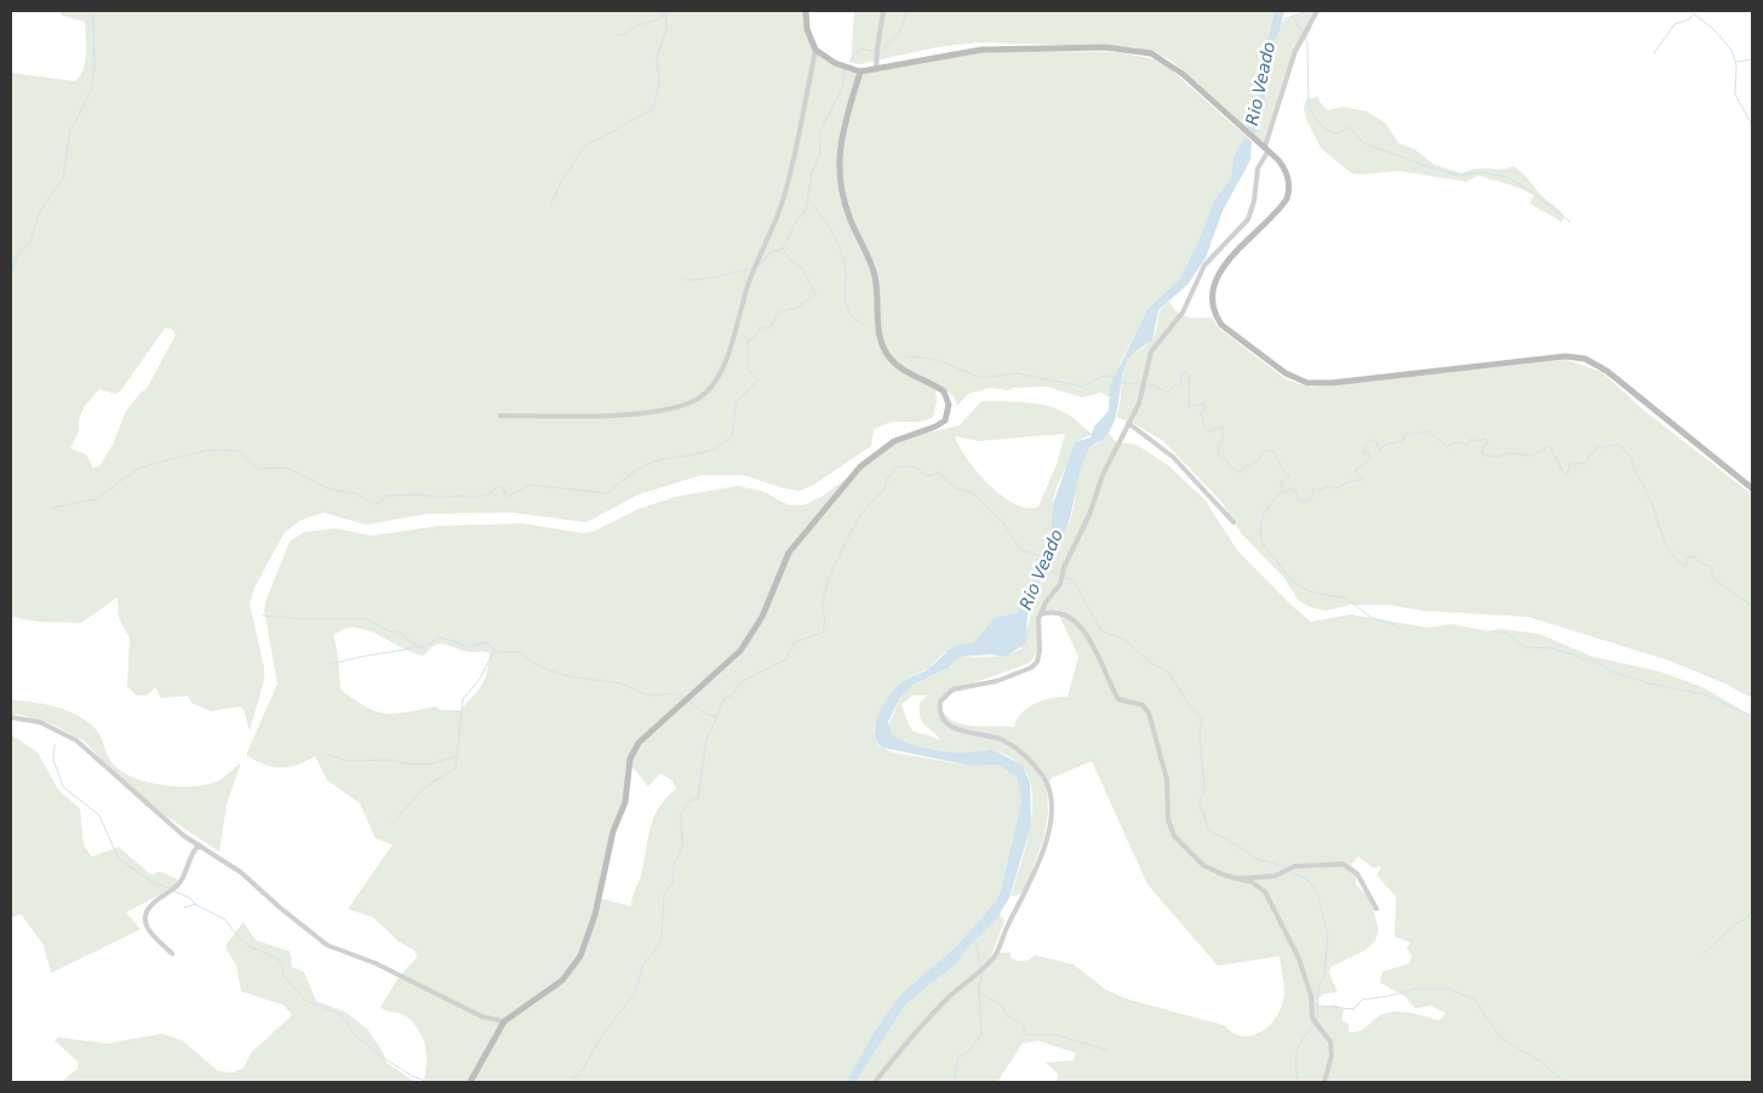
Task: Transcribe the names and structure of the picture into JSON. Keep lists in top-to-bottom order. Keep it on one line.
{"water":["Rio Veado"]}
